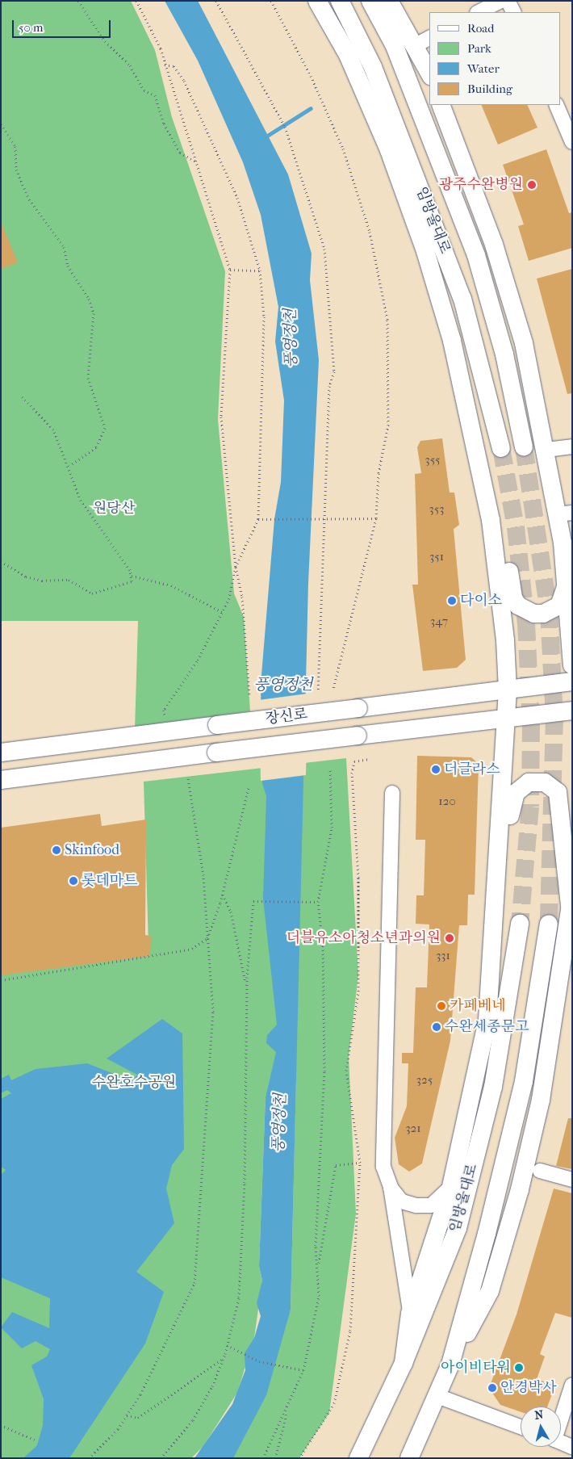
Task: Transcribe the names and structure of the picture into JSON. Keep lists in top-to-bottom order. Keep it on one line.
{"streets":{"main road":["임방울대로","장신로"]},"water":["풍영정천"],"parks":["원당산","수완호수공원"],"places":["광주수완병원","다이소","더글라스","Skinfood","롯데마트","더블유소아청소년과의원","카페베네","수완세종문고","아이비타워","안경박사"],"house_numbers":["355","353","351","347","120","331","325","321"],"legend":["Road","Park","Water","Building"],"scale_bar":"50 m","north":"top"}
